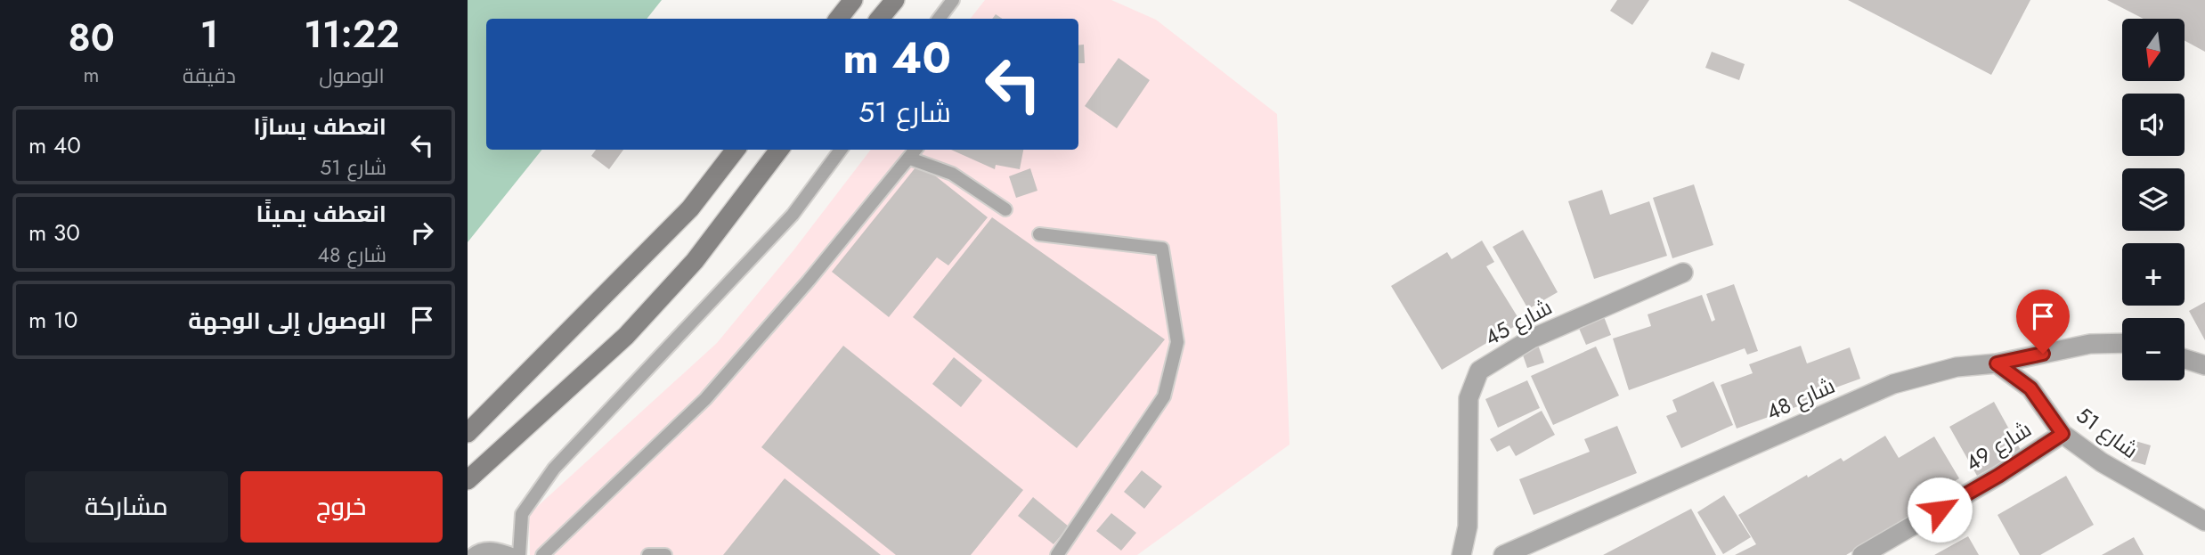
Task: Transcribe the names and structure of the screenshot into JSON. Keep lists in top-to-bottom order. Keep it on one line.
{"streets":{"street":["شارع 45","شارع 48","شارع 51","شارع 49"]},"crossings":[["شارع 48","شارع 51"],["شارع 51","شارع 49"]],"north":"bottom","page":{"eta":["11:22","الوصول","1","دقيقة","80","m"],"map_buttons":["+","−"],"turn":["40 m","شارع 51"],"list":[{"name":"انعطف يسارًا","note":"شارع 51","value":"40 m"},{"name":"انعطف يمينًا","note":"شارع 48","value":"30 m"},{"name":"الوصول إلى الوجهة","value":"10 m"}],"buttons":["خروج","مشاركة"]}}
